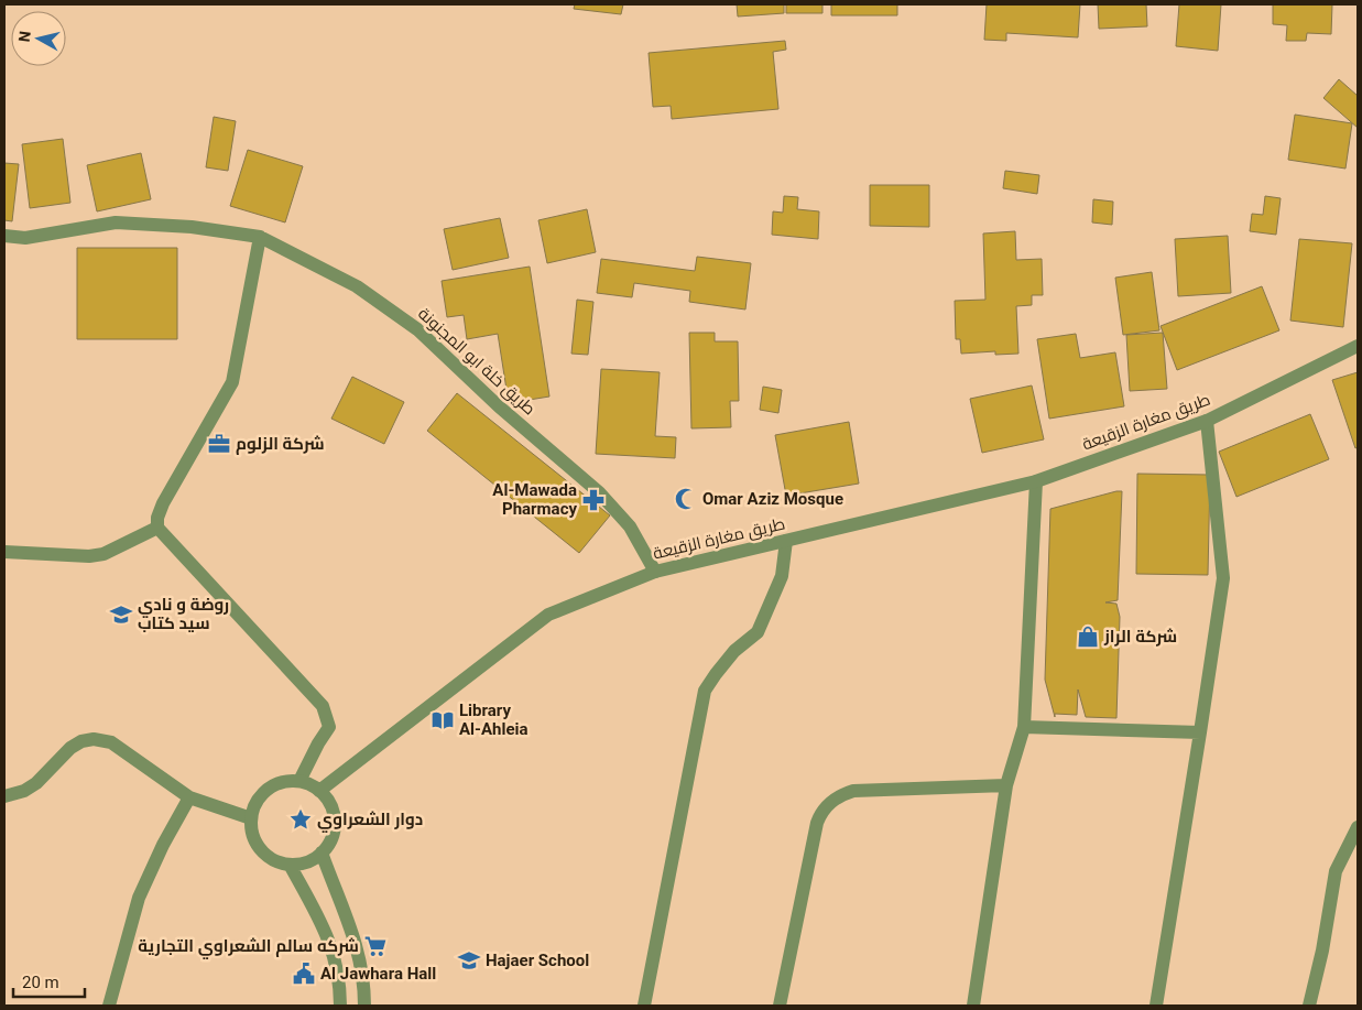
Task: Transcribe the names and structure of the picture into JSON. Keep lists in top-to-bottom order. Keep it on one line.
{"streets":{"street":["طريق خلة ابو المجنونة","طريق مغارة الزقيعة"]},"crossings":[["طريق خلة ابو المجنونة","طريق مغارة الزقيعة"]],"places":{"office":["شركة الزلوم"],"mosque":["Omar Aziz Mosque"],"pharmacy":["Al-Mawada Pharmacy"],"school or university":["روضة و نادي سيد كتاب","Hajaer School"],"shop":["شركة الراز"],"library":["Library Al-Ahleia"],"place":["دوار الشعراوي"],"supermarket":["شركه سالم الشعراوي التجارية"],"public building":["Al Jawhara Hall"]},"scale_bar":"20 m","north":"left"}
